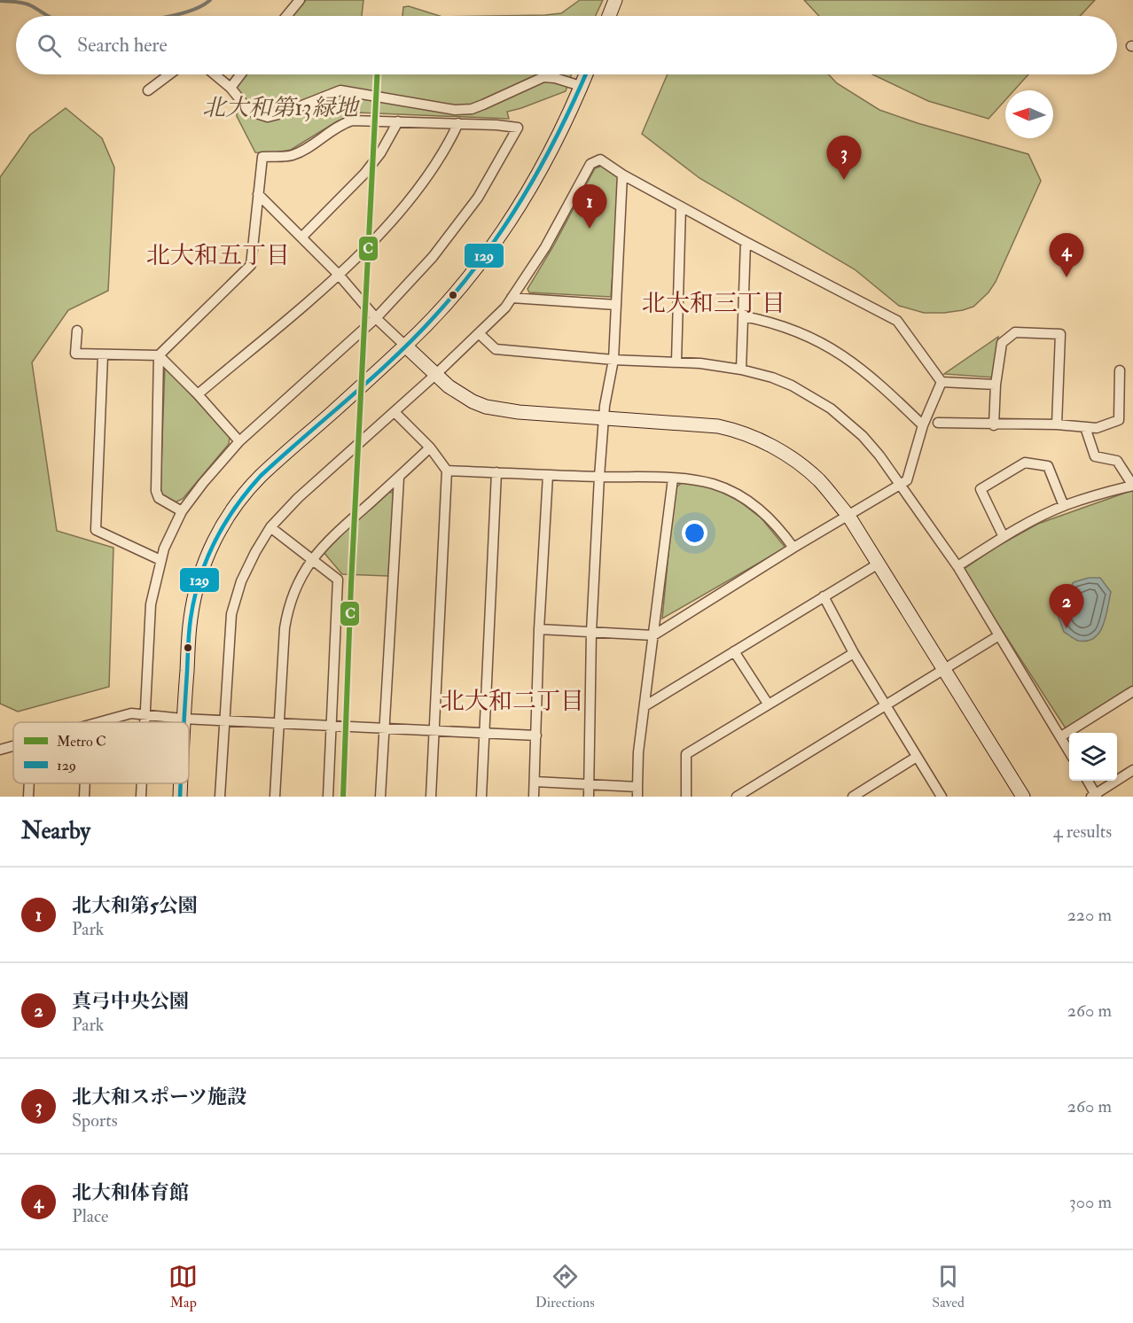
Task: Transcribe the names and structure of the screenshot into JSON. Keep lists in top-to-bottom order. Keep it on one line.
{"districts":["北大和五丁目","北大和三丁目","北大和二丁目"],"parks":["北大和第13緑地"],"lines":["metro line C","transit line 129"],"legend":["Metro C","129"],"north":"left","page":{"search":"Search here","pins":["3","1","4","2"],"heading":["Nearby","4 results"],"list":[{"mark":"1","name":"北大和第5公園","note":"Park","value":"220 m"},{"mark":"2","name":"真弓中央公園","note":"Park","value":"260 m"},{"mark":"3","name":"北大和スポーツ施設","note":"Sports","value":"260 m"},{"mark":"4","name":"北大和体育館","note":"Place","value":"300 m"}],"nav":["Map","Directions","Saved"]}}
